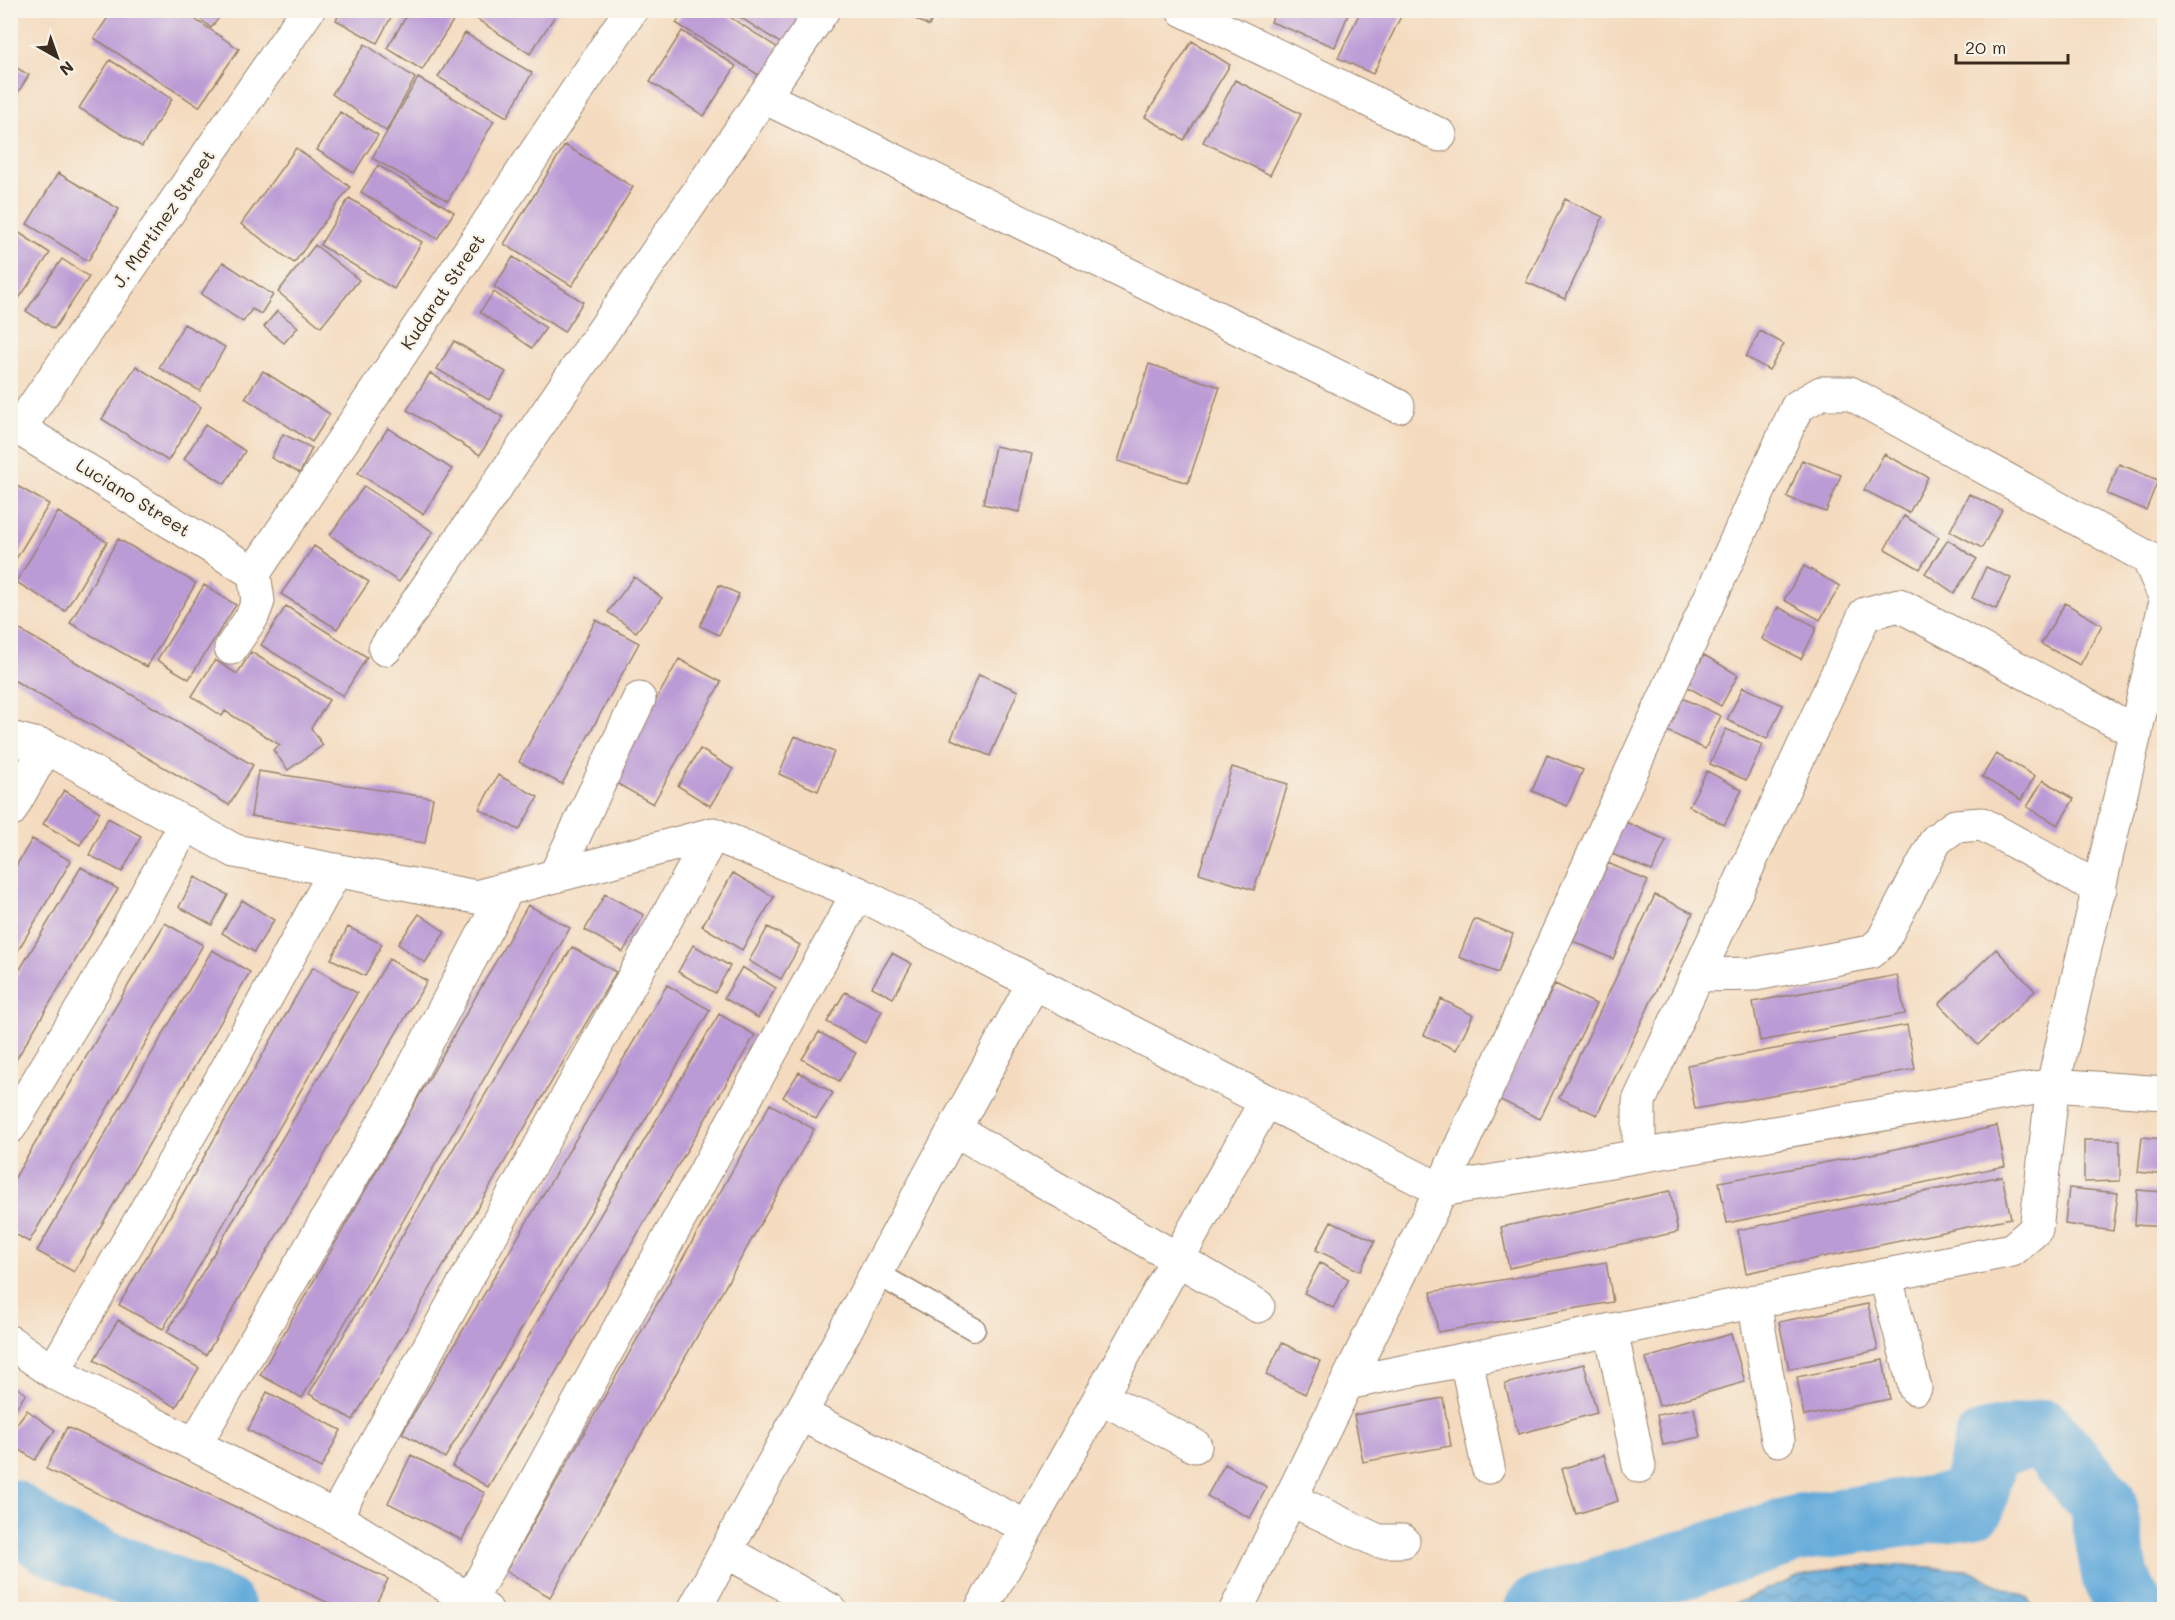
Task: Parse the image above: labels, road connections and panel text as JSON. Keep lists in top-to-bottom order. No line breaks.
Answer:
{"streets":{"street":["J. Martinez Street","Kudarat Street","Luciano Street"]},"crossings":[["J. Martinez Street","Luciano Street"],["Kudarat Street","Luciano Street"]],"scale_bar":"20 m","north":"bottom right"}
